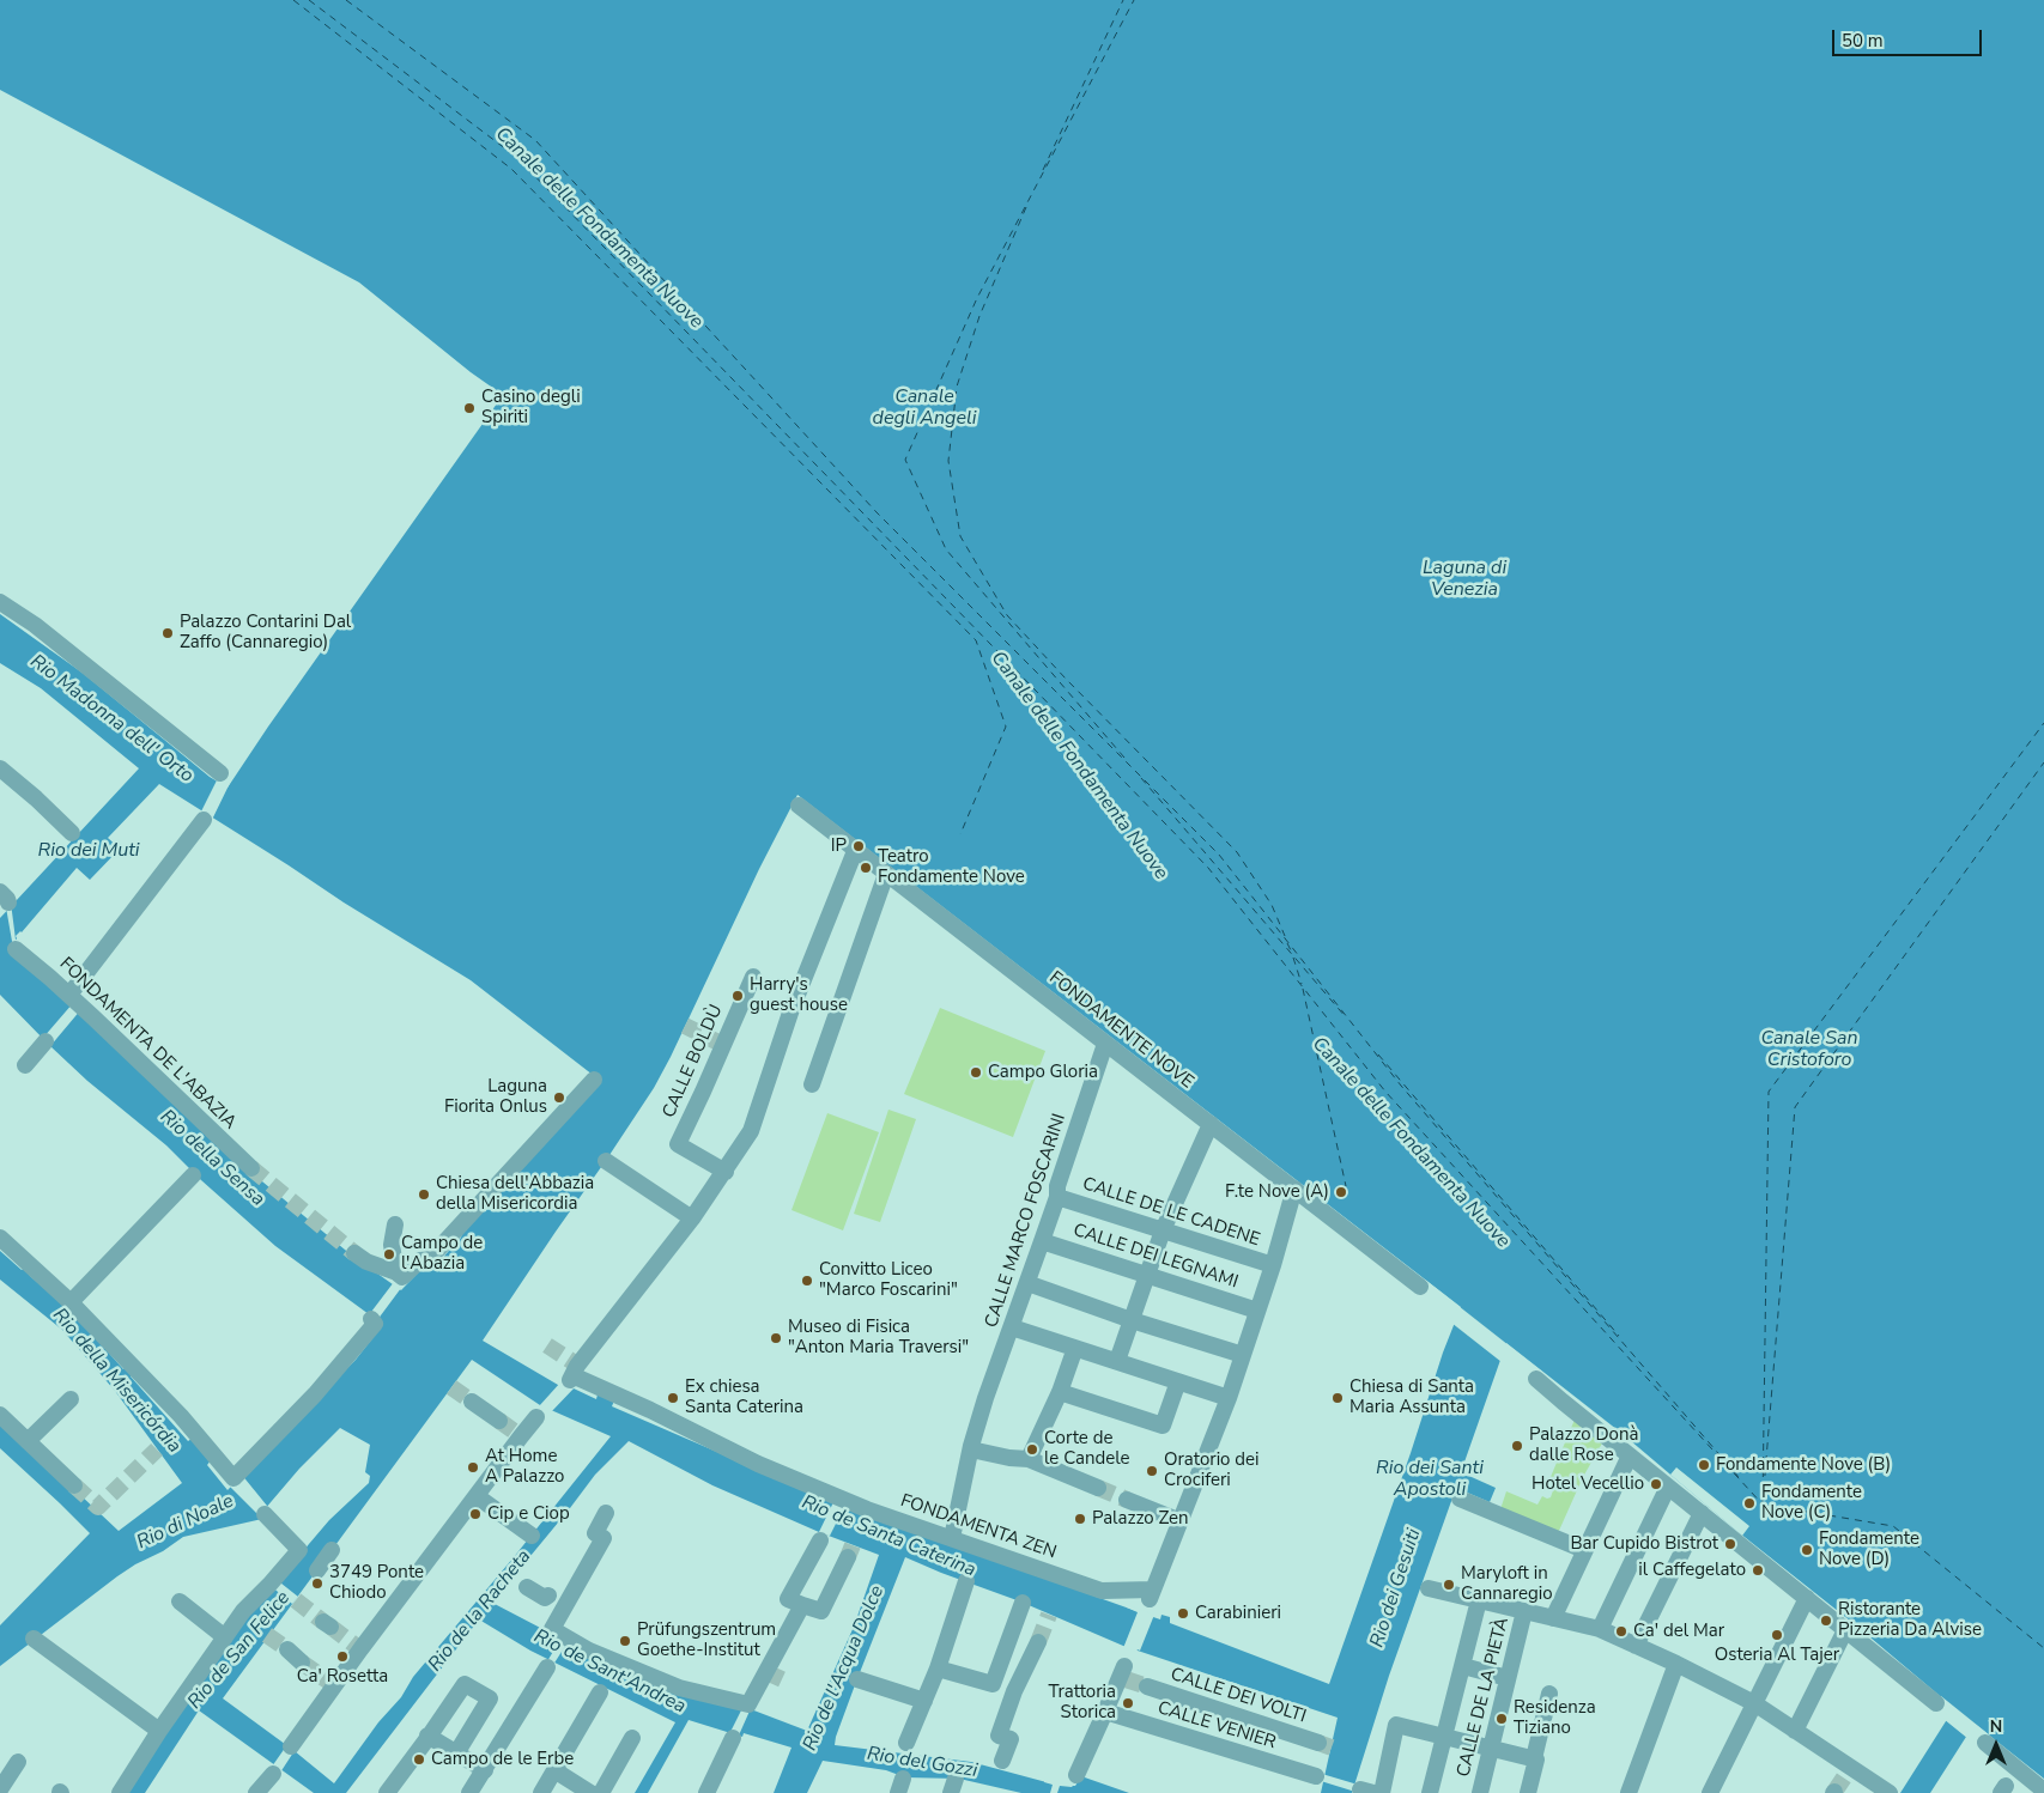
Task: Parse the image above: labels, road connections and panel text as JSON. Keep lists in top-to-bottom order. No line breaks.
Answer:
{"streets":{"street":["FONDAMENTE NOVE","FONDAMENTA DE L'ABAZIA","CALLE BOLDÙ","CALLE DE LE CADENE","CALLE MARCO FOSCARINI","CALLE DEI LEGNAMI","FONDAMENTA ZEN","CALLE DEI VOLTI","CALLE DE LA PIETÀ","CALLE VENIER"]},"crossings":[["FONDAMENTE NOVE","CALLE MARCO FOSCARINI"],["CALLE DE LE CADENE","CALLE MARCO FOSCARINI"],["CALLE MARCO FOSCARINI","CALLE DEI LEGNAMI"],["CALLE MARCO FOSCARINI","FONDAMENTA ZEN"]],"water":["Canale delle Fondamenta Nuove","Canale degli Angeli","Laguna di Venezia","Rio Madonna dell' Orto","Rio dei Muti","Canale San Cristoforo","Rio della Sensa","Rio della Misericórdia","Rio dei Santi Apostoli","Rio di Noale","Rio de Santa Caterina","Rio dei Gesuiti","Rio de la Racheta","Rio de San Felice","Rio de l'Acqua Dolce","Rio de Sant'Andrea","Rio del Gozzi"],"places":["Casino degli Spiriti","Palazzo Contarini Dal Zaffo (Cannaregio)","IP","Teatro Fondamente Nove","Harry's guest house","Campo Gloria","Laguna Fiorita Onlus","F.te Nove (A)","Chiesa dell'Abbazia della Misericordia","Campo de l'Abazia","Convitto Liceo \"Marco Foscarini\"","Museo di Fisica \"Anton Maria Traversi\"","Ex chiesa Santa Caterina","Chiesa di Santa Maria Assunta","Palazzo Donà dalle Rose","Corte de le Candele","Fondamente Nove (B)","At Home A Palazzo","Oratorio dei Crociferi","Hotel Vecellio","Fondamente Nove (C)","Cip e Ciop","Palazzo Zen","Bar Cupido Bistrot","Fondamente Nove (D)","il Caffegelato","3749 Ponte Chiodo","Maryloft in Cannaregio","Carabinieri","Ristorante Pizzeria Da Alvise","Ca' del Mar","Osteria Al Tajer","Prüfungszentrum Goethe-Institut","Ca' Rosetta","Trattoria Storica","Residenza Tiziano","Campo de le Erbe"],"scale_bar":"50 m","north":"top"}
